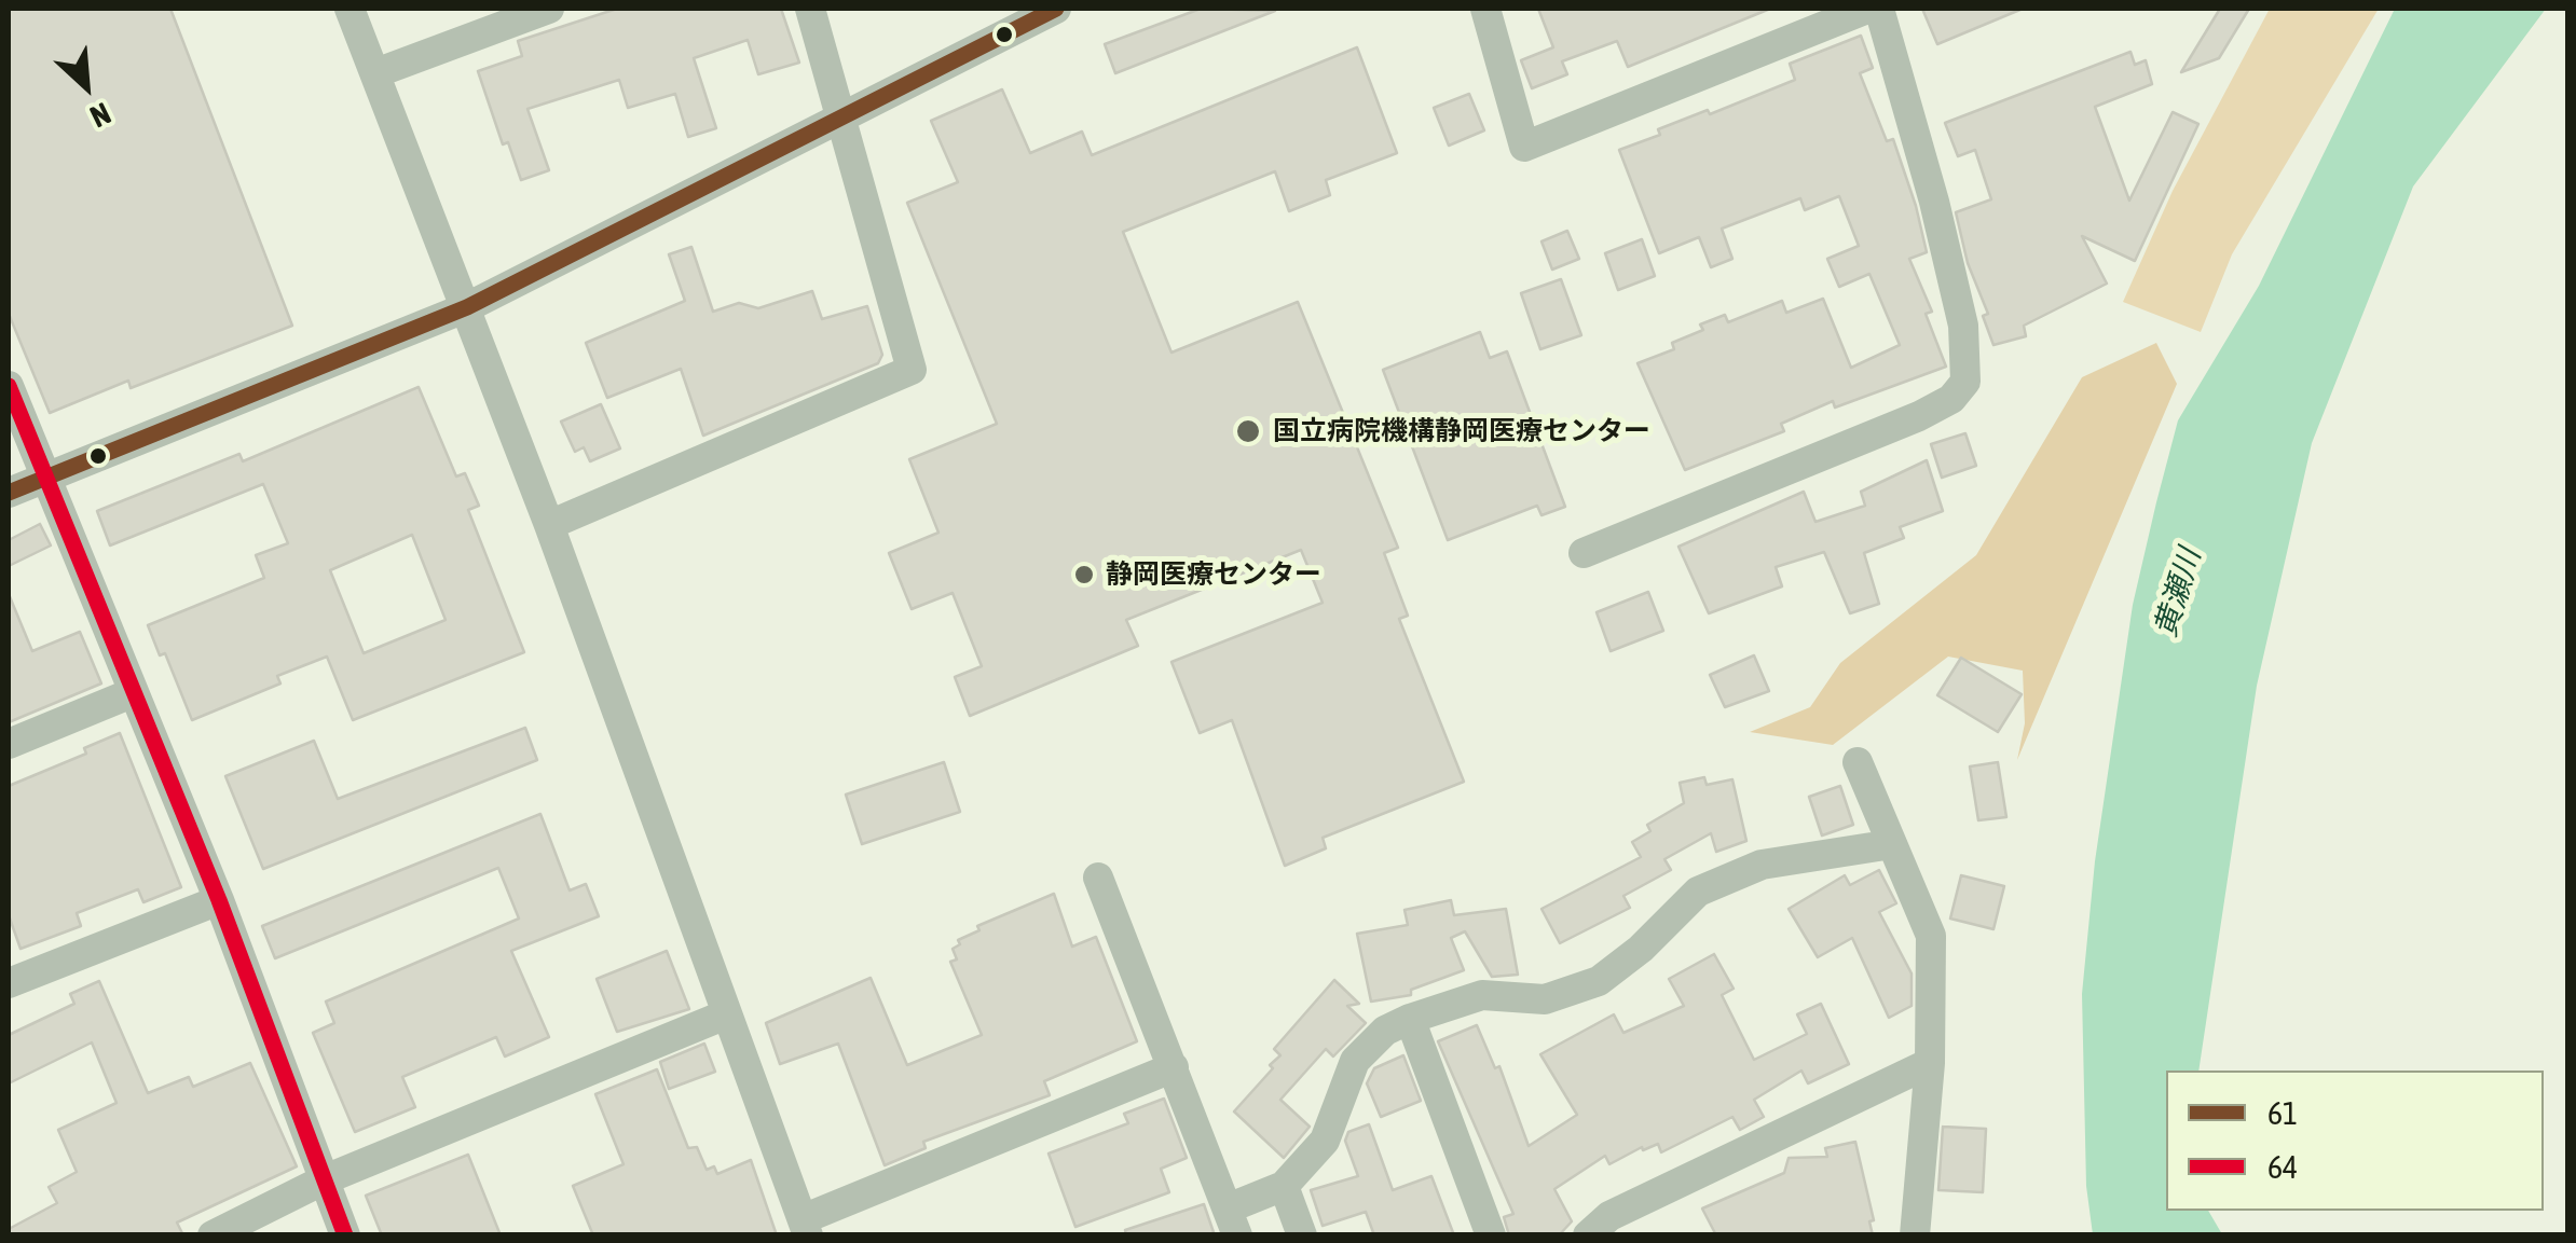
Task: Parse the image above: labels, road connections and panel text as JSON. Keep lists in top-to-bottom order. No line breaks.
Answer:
{"water":["黄瀬川"],"places":["国立病院機構静岡医療センター","静岡医療センター"],"lines":["transit line 61","transit line 64"],"legend":["61","64"],"north":"bottom right"}
